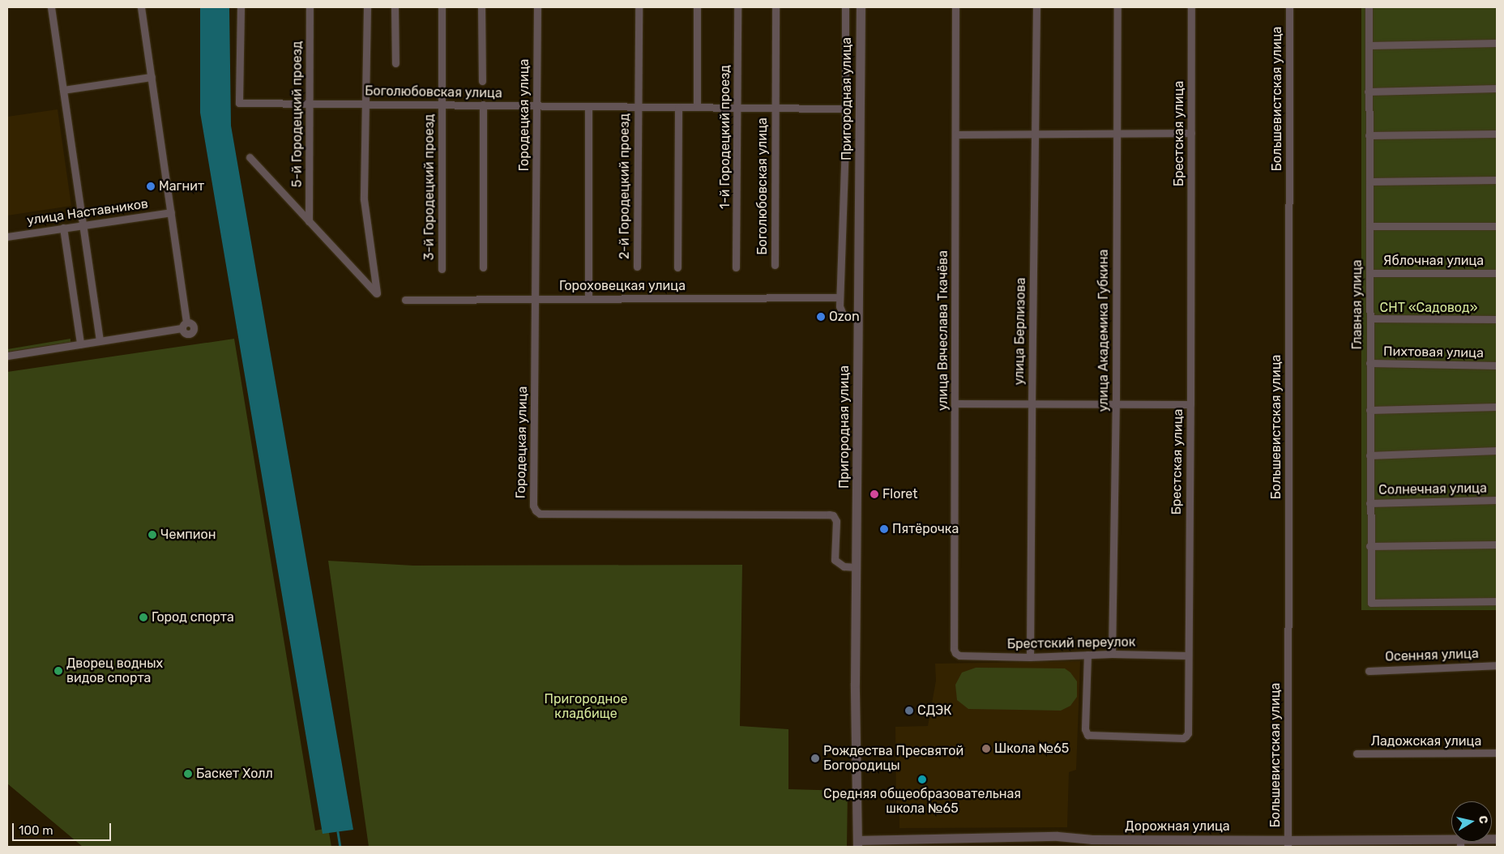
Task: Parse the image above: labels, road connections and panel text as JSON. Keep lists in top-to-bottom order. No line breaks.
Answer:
{"streets":{"street":["Боголюбовская улица","Пригородная улица","Большевистская улица","5-й Городецкий проезд","Городецкая улица","Брестская улица","1-й Городецкий проезд","2-й Городецкий проезд","3-й Городецкий проезд","улица Наставников","Яблочная улица","Гороховецкая улица","Главная улица","улица Вячеслава Ткачёва","улица Академика Губкина","улица Берлизова","Пихтовая улица","Солнечная улица","Брестский переулок","Осенняя улица","Ладожская улица","Дорожная улица"]},"crossings":[["Боголюбовская улица","5-й Городецкий проезд"],["Боголюбовская улица","Городецкая улица"],["Боголюбовская улица","1-й Городецкий проезд"],["Боголюбовская улица","2-й Городецкий проезд"],["Боголюбовская улица","3-й Городецкий проезд"],["Пригородная улица","Городецкая улица"],["Пригородная улица","Дорожная улица"],["Большевистская улица","Дорожная улица"],["Городецкая улица","Гороховецкая улица"],["Брестская улица","Брестский переулок"],["Яблочная улица","Главная улица"],["Главная улица","Пихтовая улица"],["Главная улица","Солнечная улица"],["улица Вячеслава Ткачёва","Брестский переулок"],["улица Академика Губкина","Брестский переулок"],["улица Берлизова","Брестский переулок"]],"parks":["СНТ «Садовод»","Пригородное кладбище"],"places":["Магнит","Ozon","Floret","Пятёрочка","Чемпион","Город спорта","Дворец водных видов спорта","СДЭК","Школа №65","Рождества Пресвятой Богородицы","Баскет Холл","Средняя общеобразовательная школа №65"],"scale_bar":"100 m","north":"right"}
